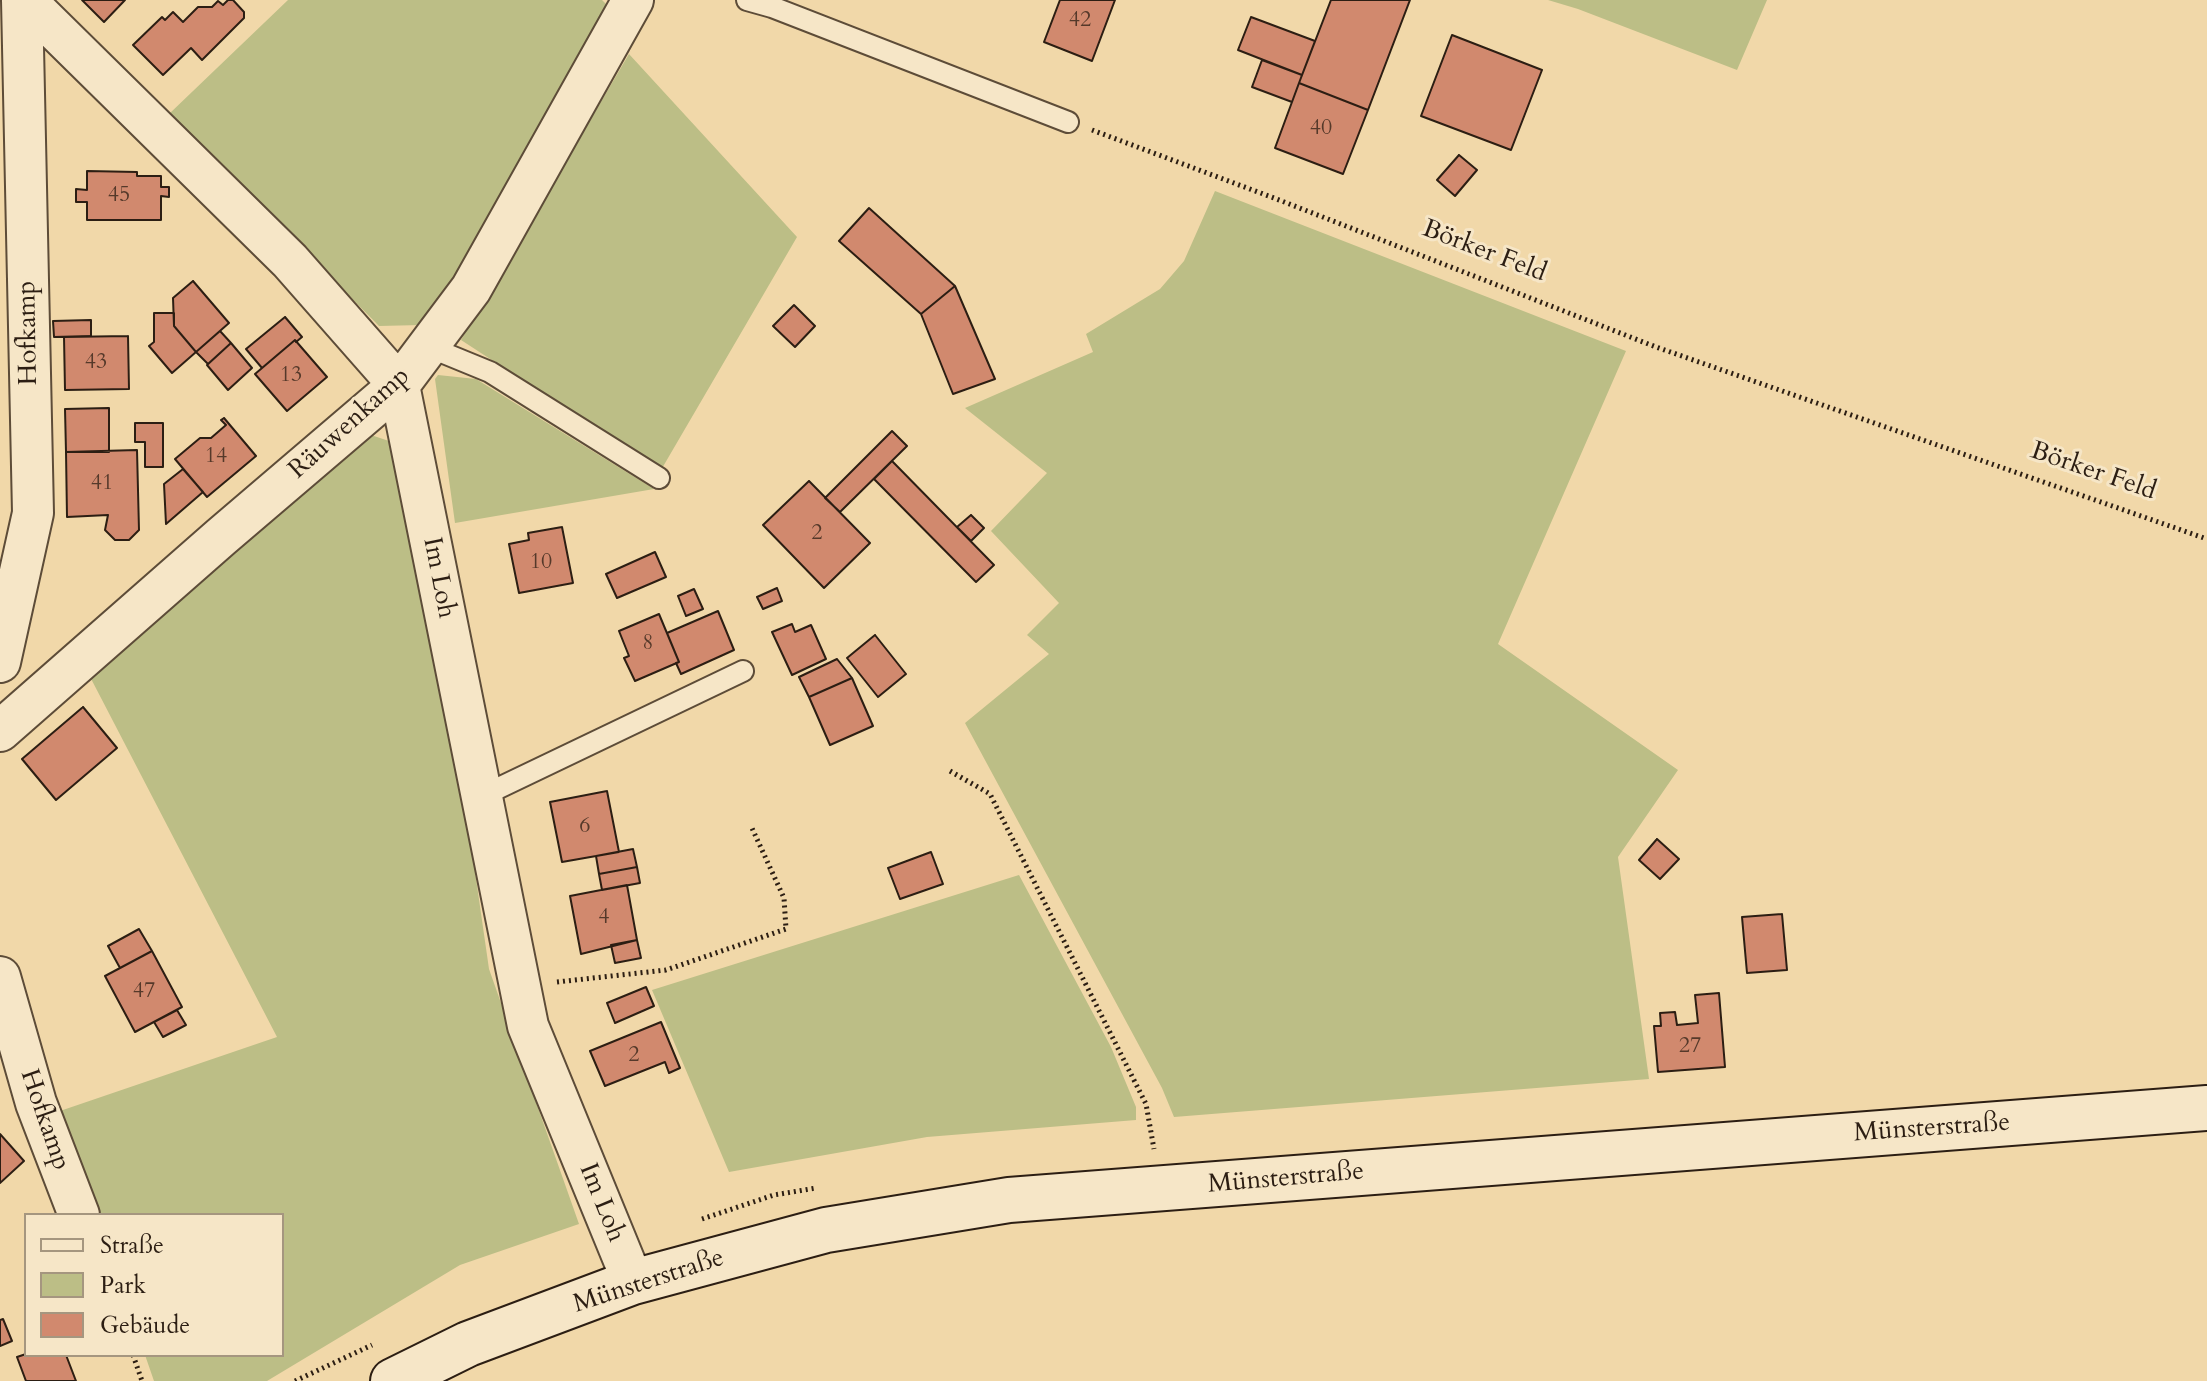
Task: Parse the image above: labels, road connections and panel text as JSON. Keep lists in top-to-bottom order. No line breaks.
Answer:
{"streets":{"main road":["Münsterstraße"],"street":["Hofkamp","Räuwenkamp","Im Loh"],"path":["Börker Feld"]},"crossings":[["Hofkamp","Im Loh"],["Räuwenkamp","Im Loh"],["Im Loh","Münsterstraße"]],"house_numbers":["42","40","45","43","13","14","41","2","10","8","6","4","47","27","2"],"legend":["Straße","Park","Gebäude"]}
